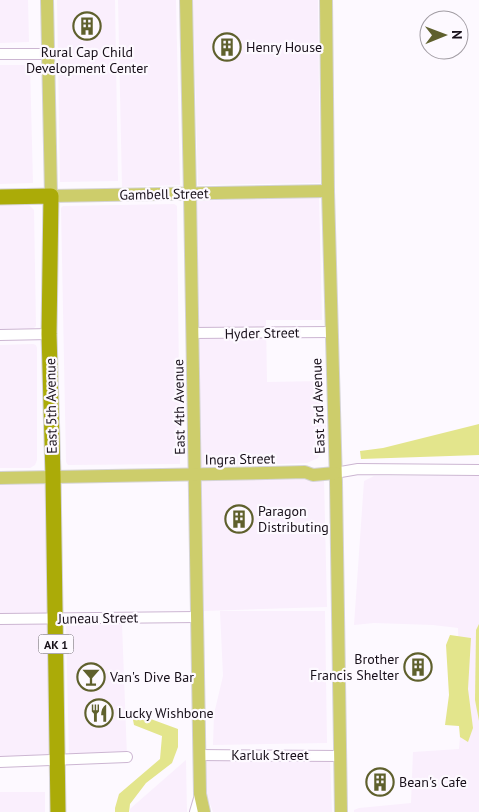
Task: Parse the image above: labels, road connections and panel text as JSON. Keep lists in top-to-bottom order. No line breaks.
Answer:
{"streets":{"highway":["Gambell Street","East 5th Avenue","AK 1"],"main road":["East 3rd Avenue","East 4th Avenue","Ingra Street"],"street":["Hyder Street","Juneau Street","Karluk Street"]},"crossings":[["Gambell Street","East 5th Avenue"],["Gambell Street","East 3rd Avenue"],["Gambell Street","East 4th Avenue"],["Hyder Street","East 3rd Avenue"],["Hyder Street","East 4th Avenue"],["East 5th Avenue","Ingra Street"],["East 5th Avenue","Juneau Street"],["East 3rd Avenue","Ingra Street"],["East 3rd Avenue","Karluk Street"],["East 4th Avenue","Ingra Street"],["East 4th Avenue","Juneau Street"],["East 4th Avenue","Karluk Street"]],"places":{"building":["Rural Cap Child Development Center","Henry House","Paragon Distributing","Brother Francis Shelter","Bean's Cafe"],"bar":["Van's Dive Bar"],"restaurant":["Lucky Wishbone"]},"north":"right"}
